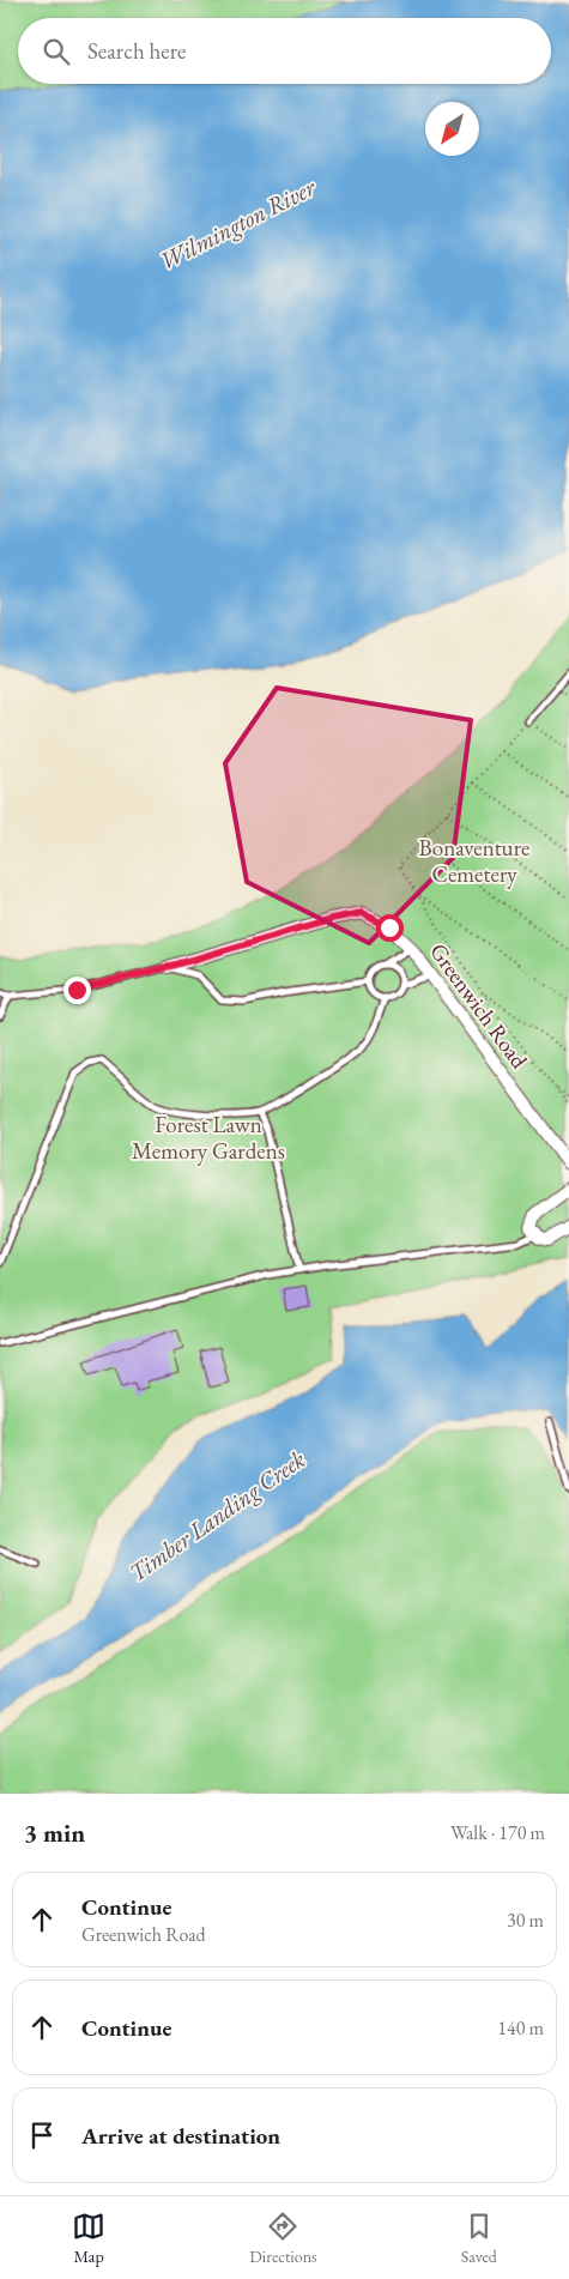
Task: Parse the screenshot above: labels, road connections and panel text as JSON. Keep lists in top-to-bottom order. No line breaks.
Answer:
{"streets":{"street":["Greenwich Road"]},"water":["Wilmington River","Timber Landing Creek"],"parks":["Bonaventure Cemetery","Forest Lawn Memory Gardens"],"north":"bottom left","page":{"search":"Search here","heading":["3 min","Walk · 170 m"],"list":[["Continue","Greenwich Road","30 m"],["Continue","140 m"],"Arrive at destination"],"nav":["Map","Directions","Saved"]}}
